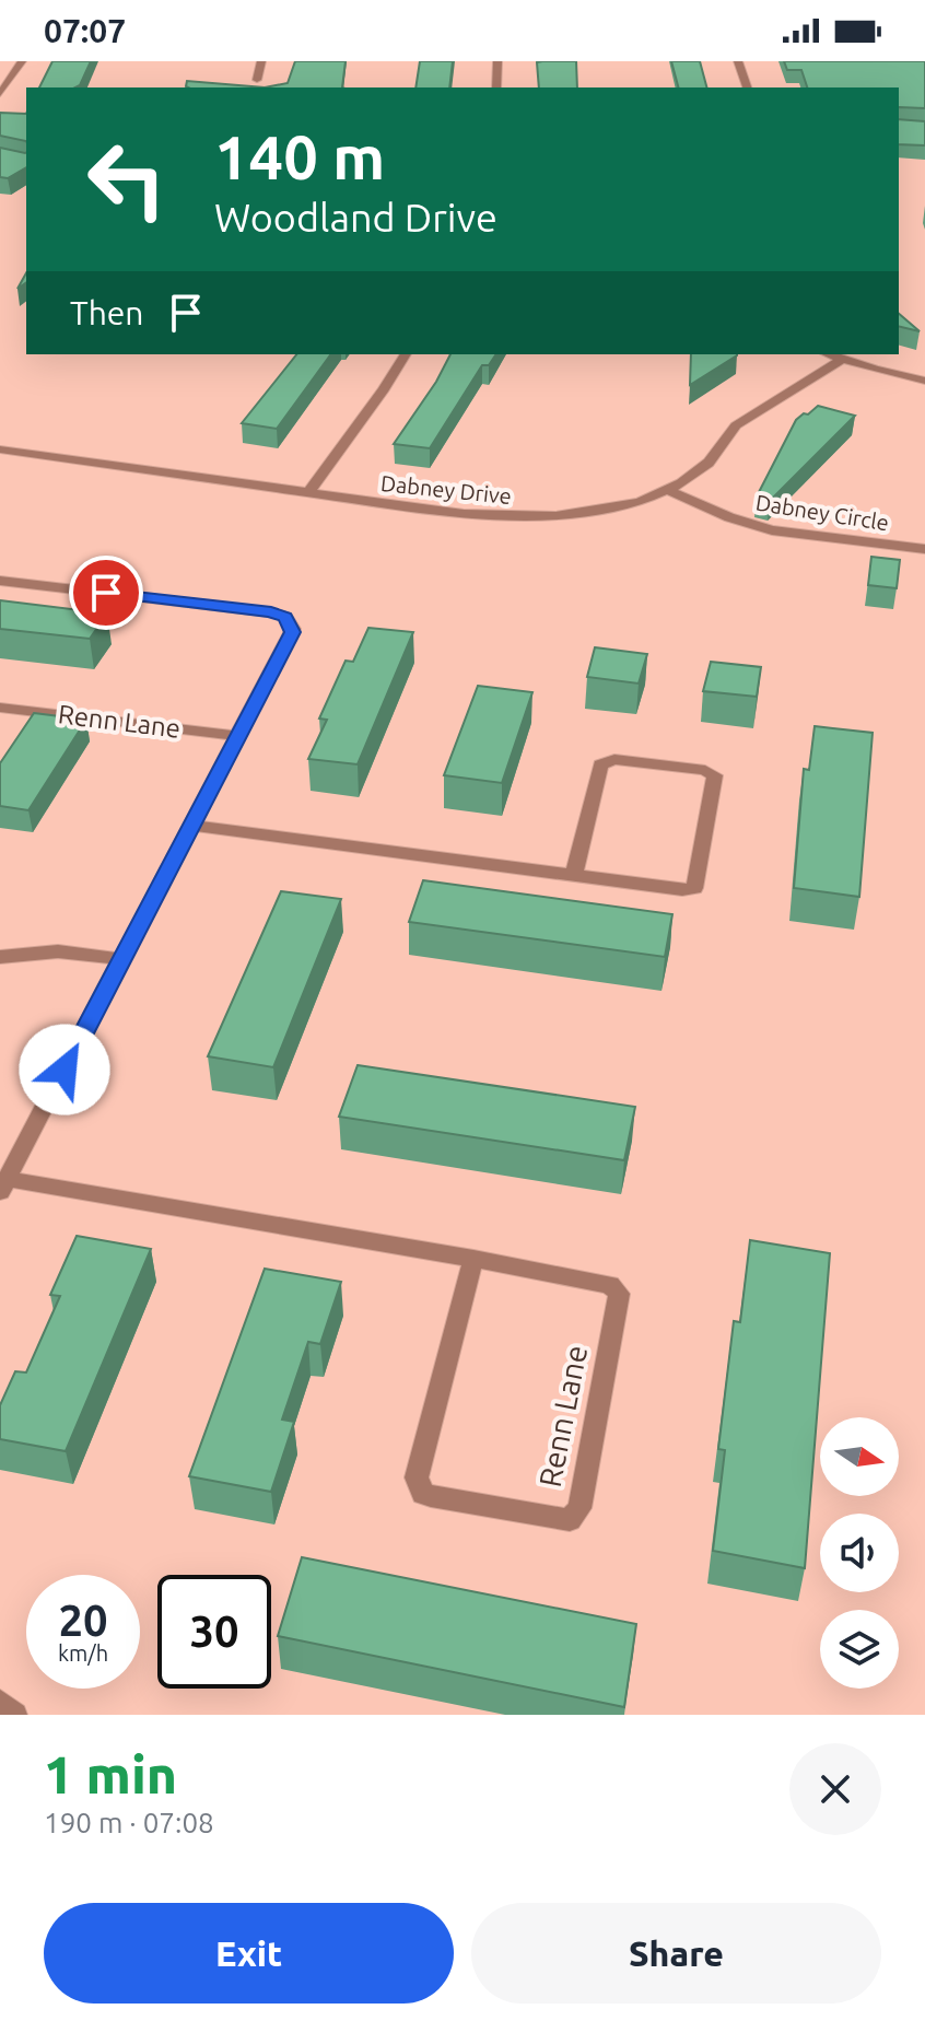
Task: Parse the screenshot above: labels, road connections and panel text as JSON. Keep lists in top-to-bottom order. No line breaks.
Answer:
{"streets":{"street":["Dabney Drive","Dabney Circle","Renn Lane"]},"crossings":[["Dabney Drive","Dabney Circle"]],"north":"right","page":{"status":"07:07","turn":["140 m","Woodland Drive"],"then":"Then","speed":"20 km/h","limit":"30","heading":["1 min","190 m · 07:08"],"buttons":["Exit","Share"]}}
